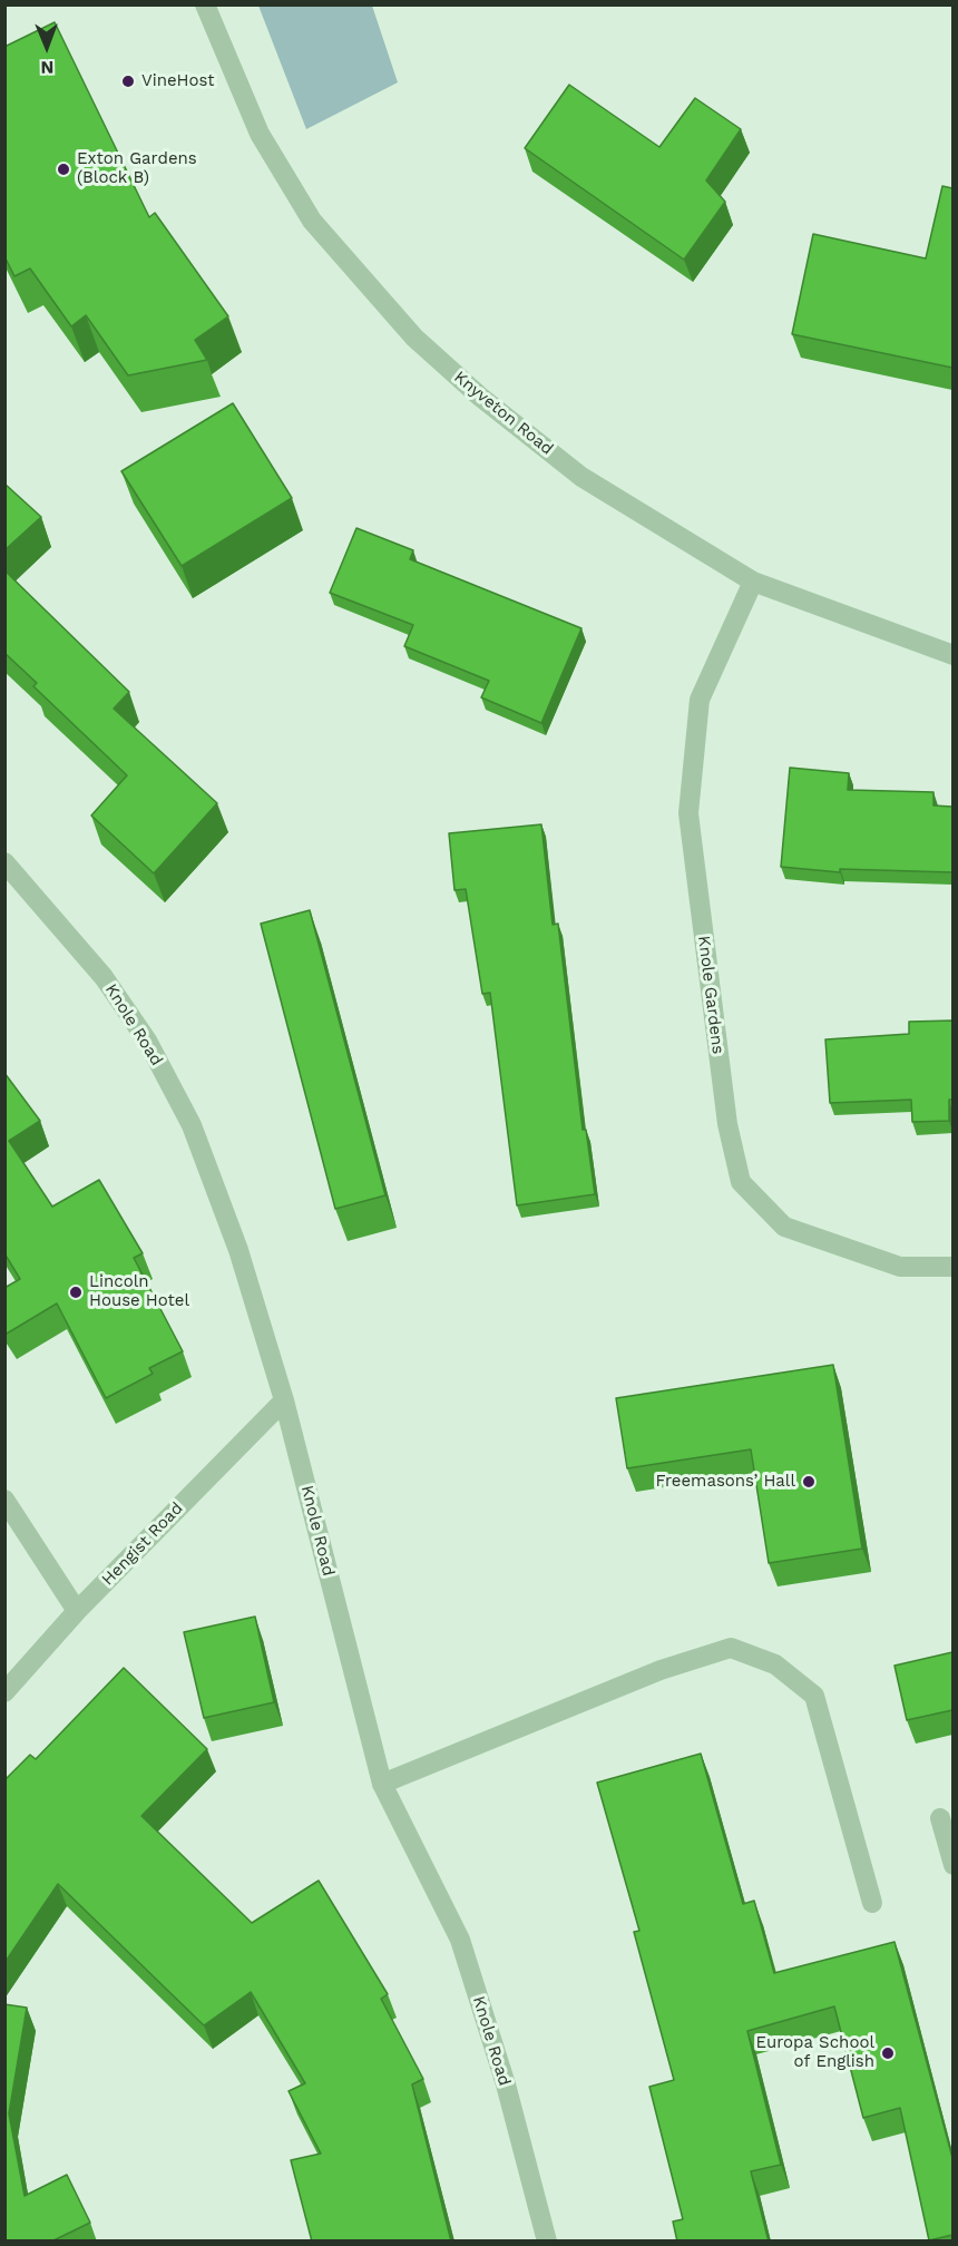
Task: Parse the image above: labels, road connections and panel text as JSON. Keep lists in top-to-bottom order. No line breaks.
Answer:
{"streets":{"street":["Knyveton Road","Knole Gardens","Knole Road","Hengist Road"]},"crossings":[["Knyveton Road","Knole Gardens"],["Knole Road","Hengist Road"]],"places":["VineHost","Exton Gardens (Block B)","Lincoln House Hotel","Freemasons’ Hall","Europa School of English"],"north":"bottom"}
